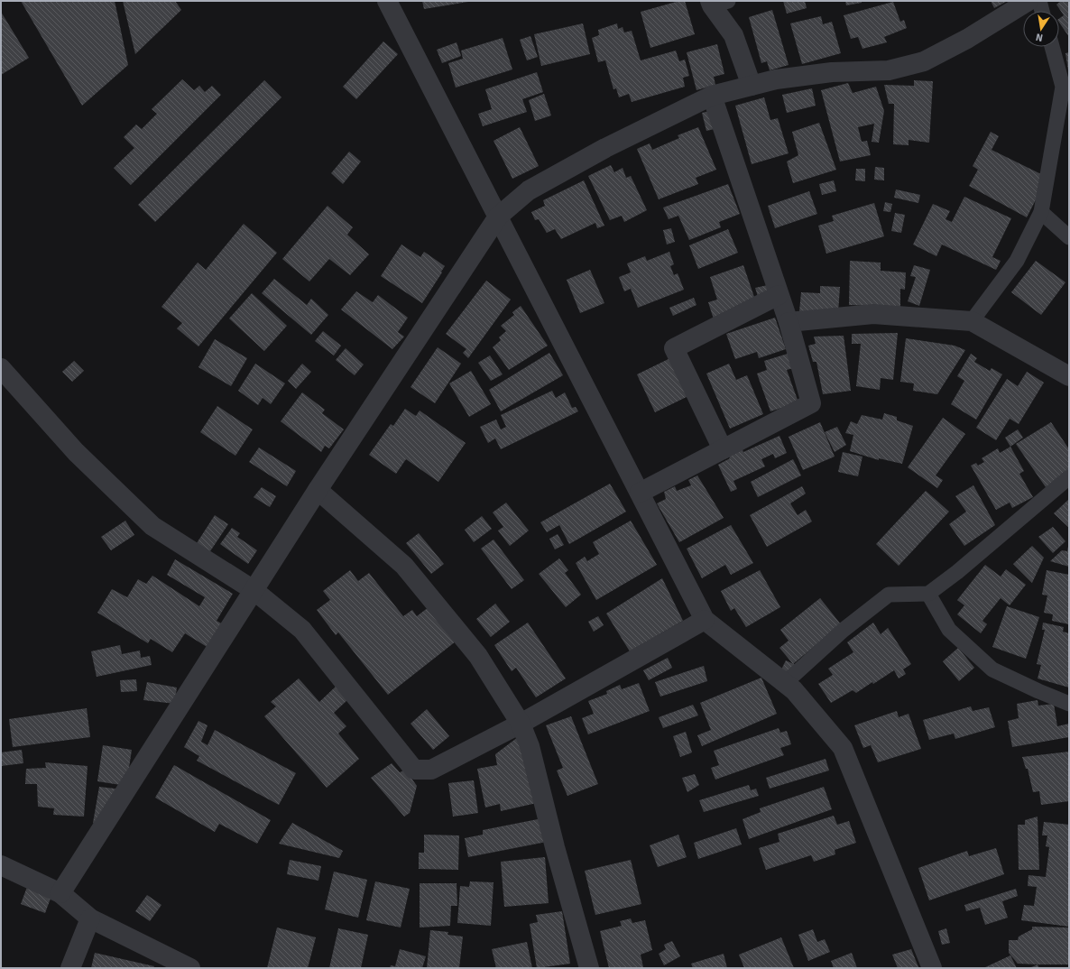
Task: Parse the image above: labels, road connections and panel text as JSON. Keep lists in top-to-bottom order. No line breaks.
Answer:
{"north":"bottom"}
